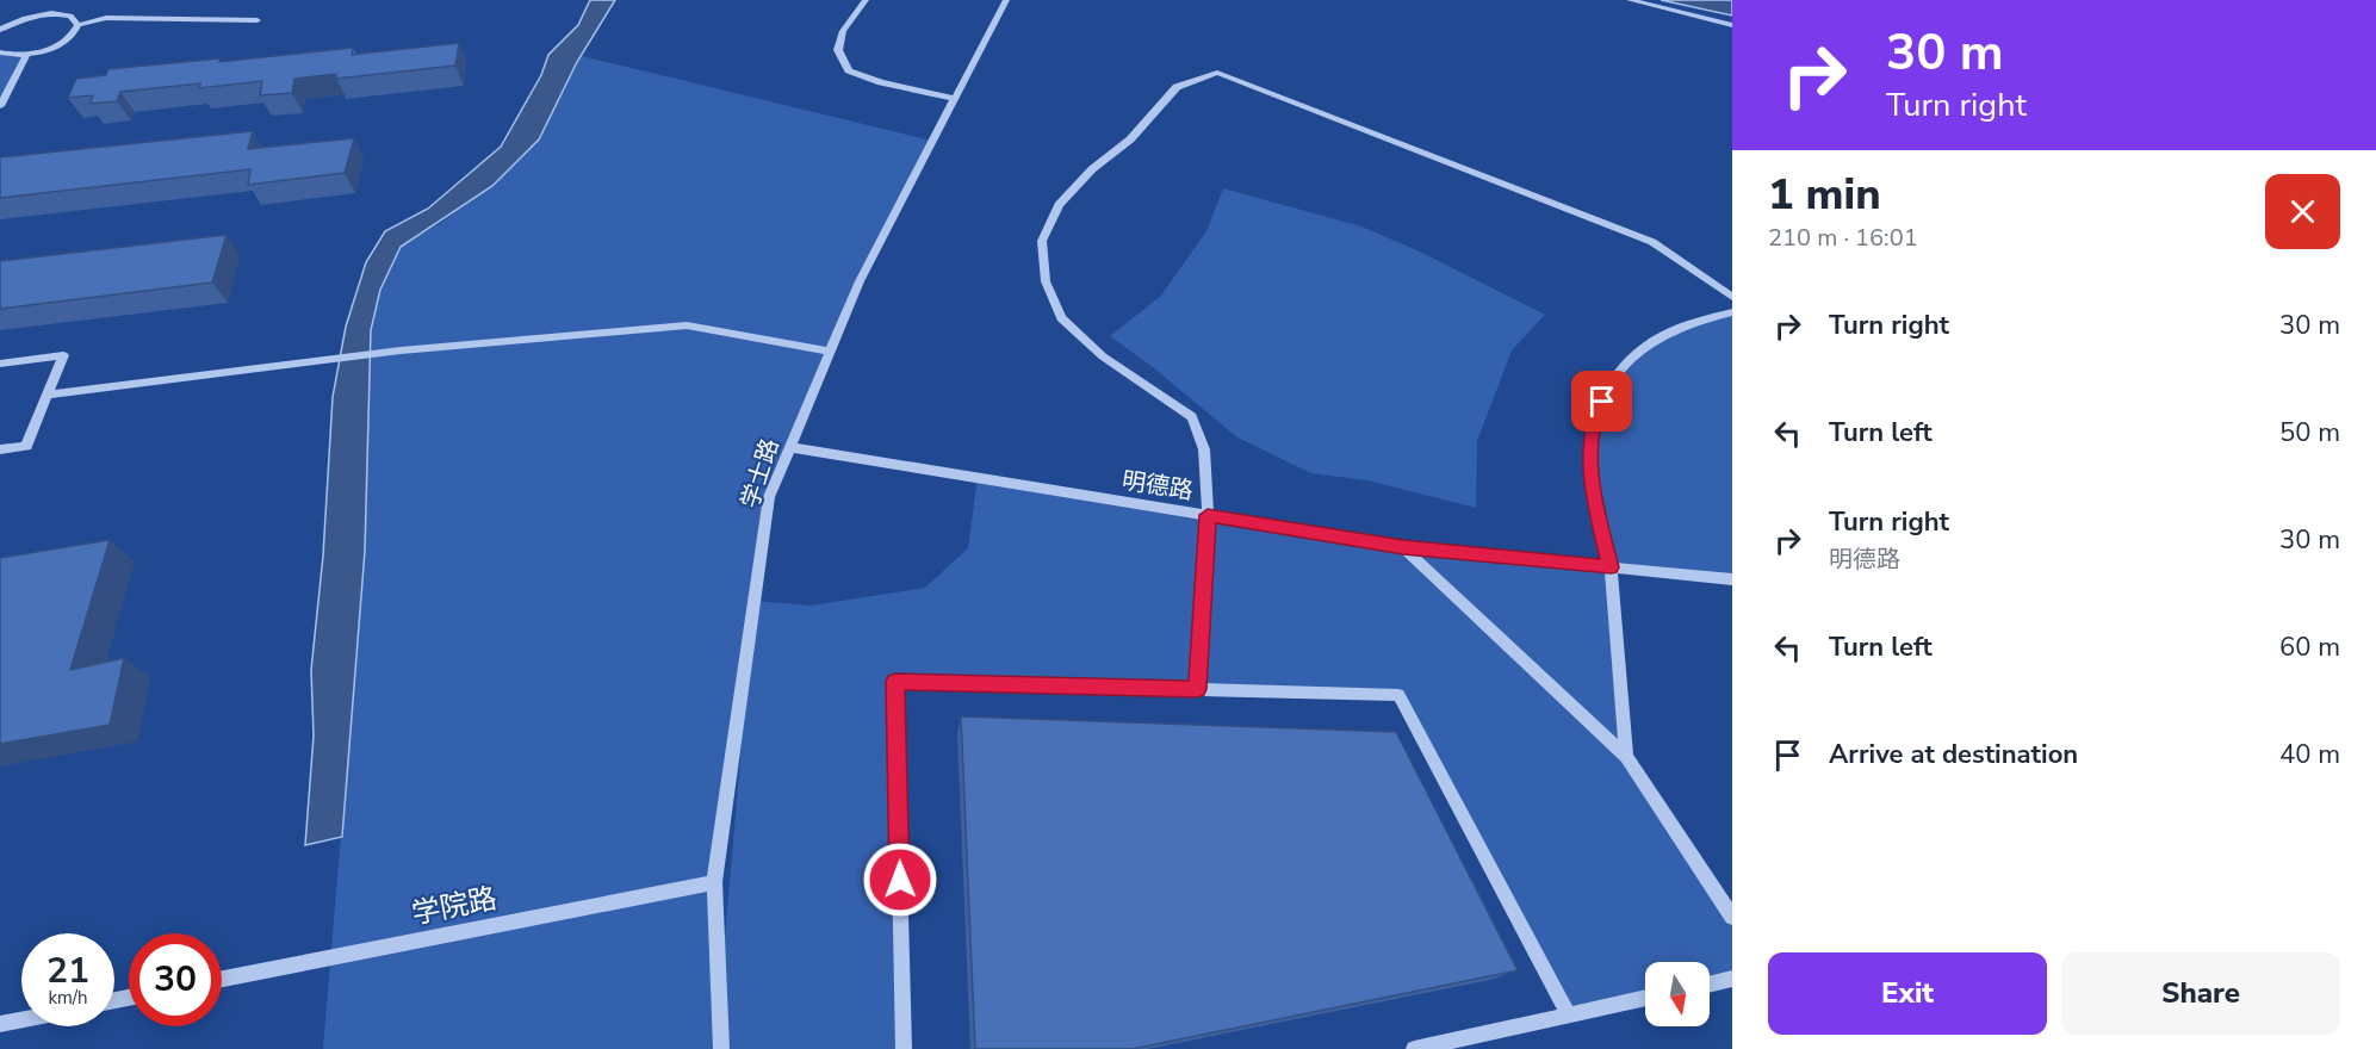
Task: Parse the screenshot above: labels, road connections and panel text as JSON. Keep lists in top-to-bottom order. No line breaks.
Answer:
{"streets":{"street":["学士路","明德路","学院路"]},"crossings":[["学士路","明德路"],["学士路","学院路"]],"north":"bottom","page":{"turn":["30 m","Turn right"],"heading":["1 min","210 m · 16:01"],"list":[{"name":"Turn right","value":"30 m"},{"name":"Turn left","value":"50 m"},{"name":"Turn right","note":"明德路","value":"30 m"},{"name":"Turn left","value":"60 m"},{"name":"Arrive at destination","value":"40 m"}],"speed":"21 km/h","limit":"30","buttons":["Exit","Share"]}}
